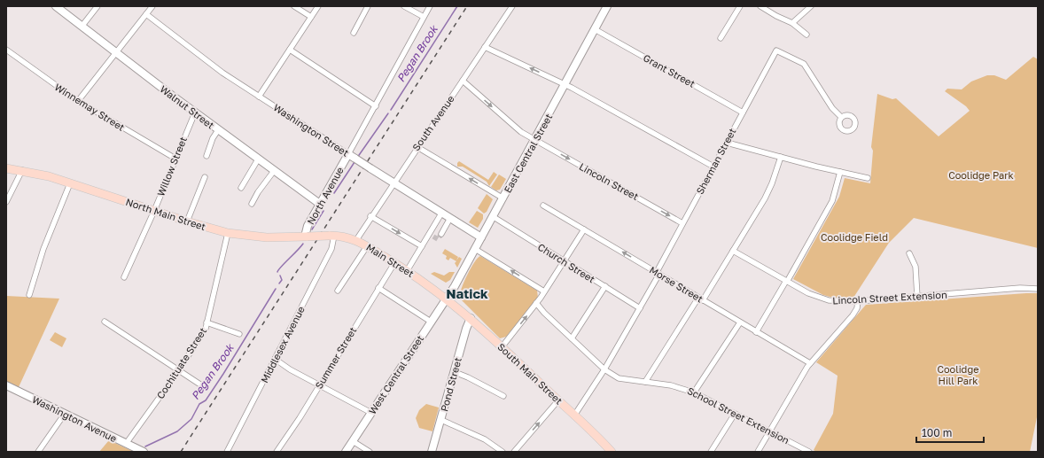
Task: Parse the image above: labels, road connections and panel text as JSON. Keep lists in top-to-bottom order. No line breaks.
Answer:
{"streets":{"main road":["North Main Street","Main Street","South Main Street"],"street":["Grant Street","Winnemay Street","Walnut Street","South Avenue","Washington Street","East Central Street","Sherman Street","Willow Street","Lincoln Street","North Avenue","Church Street","Morse Street","Lincoln Street Extension","Middlesex Avenue","Summer Street","Cochituate Street","West Central Street","Pond Street","School Street Extension","Washington Avenue"]},"crossings":[["Grant Street","East Central Street"],["Grant Street","Sherman Street"],["Winnemay Street","Willow Street"],["Walnut Street","Willow Street"],["Walnut Street","North Avenue"],["South Avenue","Washington Street"],["South Avenue","Lincoln Street"],["South Avenue","Main Street"],["Washington Street","East Central Street"],["Washington Street","North Avenue"],["East Central Street","Lincoln Street"],["East Central Street","Main Street"],["East Central Street","Church Street"],["East Central Street","South Main Street"],["East Central Street","West Central Street"],["Sherman Street","Lincoln Street"],["Sherman Street","Church Street"],["Sherman Street","Morse Street"],["Sherman Street","South Main Street"],["Sherman Street","School Street Extension"],["Willow Street","North Main Street"],["North Avenue","North Main Street"],["North Main Street","Main Street"],["North Main Street","Middlesex Avenue"],["North Main Street","Cochituate Street"],["Main Street","Middlesex Avenue"],["Main Street","Summer Street"],["Main Street","South Main Street"],["Main Street","West Central Street"],["Cochituate Street","Washington Avenue"],["South Main Street","West Central Street"],["South Main Street","Pond Street"]],"one_way":["Lincoln Street"],"districts":["Natick"],"water":["Pegan Brook"],"parks":["Coolidge Park","Coolidge Field","Coolidge Hill Park"],"scale_bar":"100 m"}
